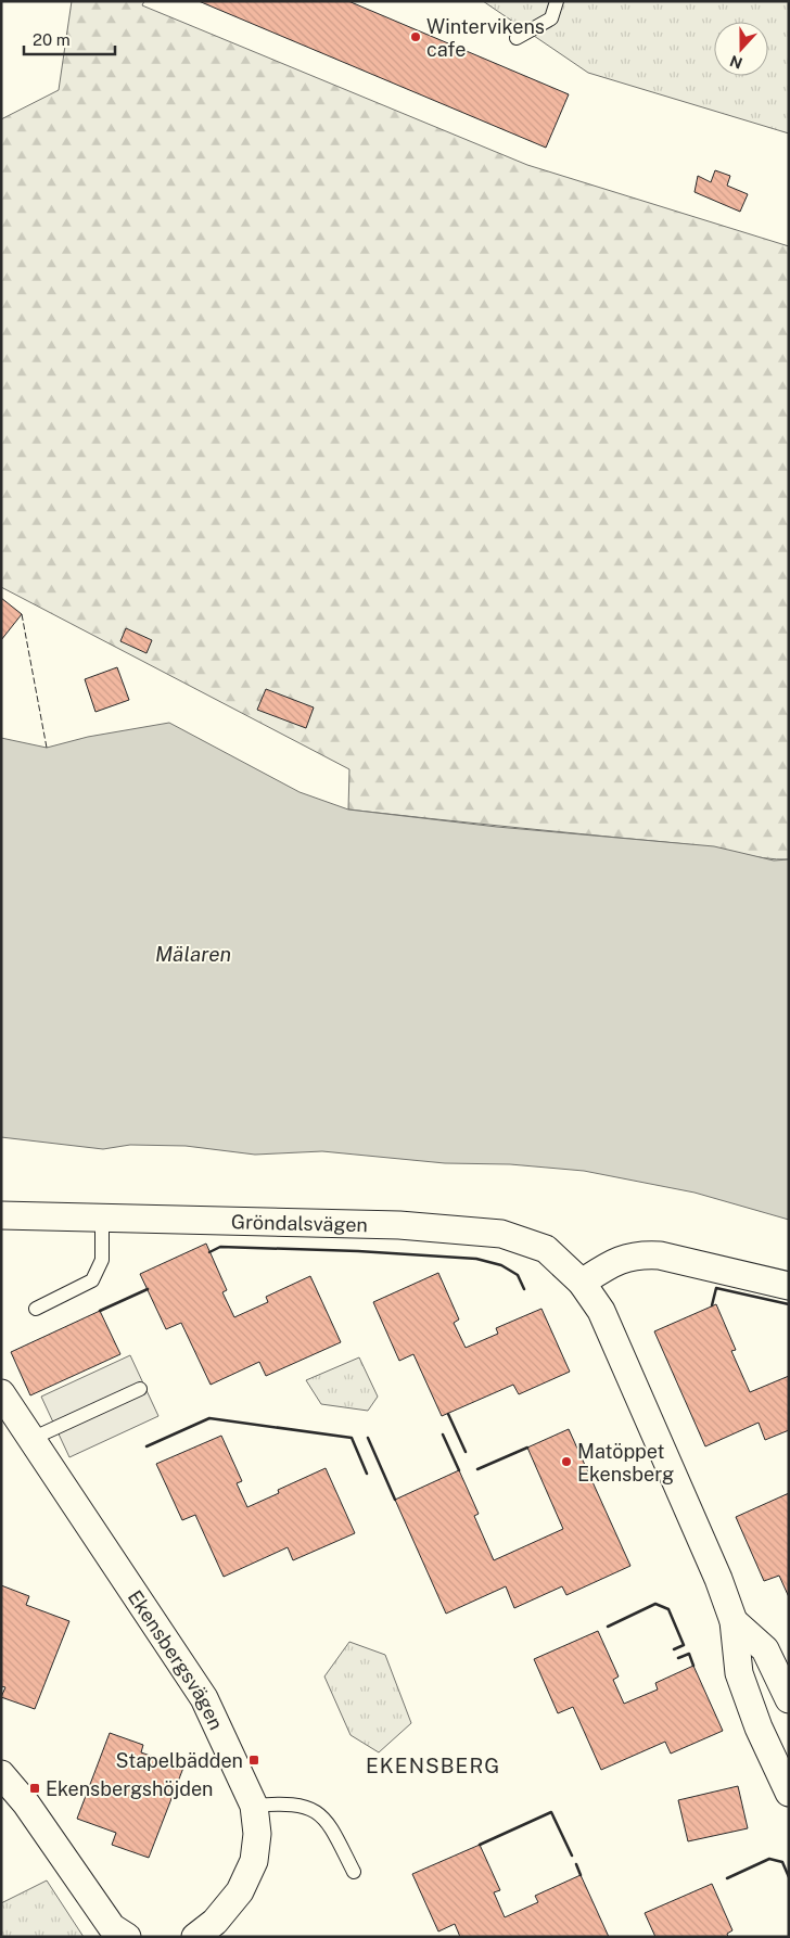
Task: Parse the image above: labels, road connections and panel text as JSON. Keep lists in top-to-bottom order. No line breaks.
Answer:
{"streets":{"street":["Gröndalsvägen","Ekensbergsvägen"]},"districts":["EKENSBERG"],"water":["Mälaren"],"places":{"other":["Wintervikens cafe","Matöppet Ekensberg"],"transit":["Stapelbädden","Ekensbergshöjden"]},"scale_bar":"20 m","north":"bottom"}
